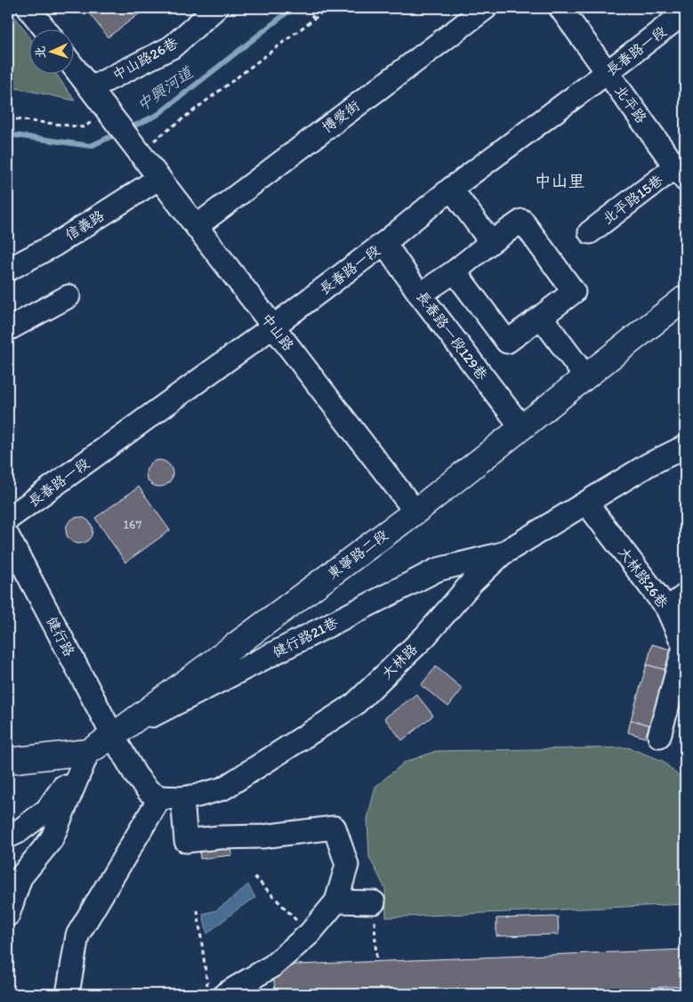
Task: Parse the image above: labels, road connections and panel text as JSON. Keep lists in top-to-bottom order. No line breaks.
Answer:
{"streets":{"main road":["東寧路二段"],"street":["長春路一段","中山路26巷","北平路","博愛街","北平路15巷","信義路","中山路","長春路一段129巷","大林路26巷","健行路","健行路21巷","大林路"]},"crossings":[["長春路一段","北平路"],["長春路一段","中山路"],["長春路一段","長春路一段129巷"],["北平路","北平路15巷"],["博愛街","中山路"],["信義路","中山路"],["中山路","東寧路二段"],["長春路一段129巷","東寧路二段"],["東寧路二段","健行路"],["東寧路二段","健行路21巷"],["大林路26巷","大林路"],["健行路","健行路21巷"],["健行路21巷","大林路"]],"districts":["中山里"],"water":["中興河道"],"house_numbers":["167"],"north":"left"}
